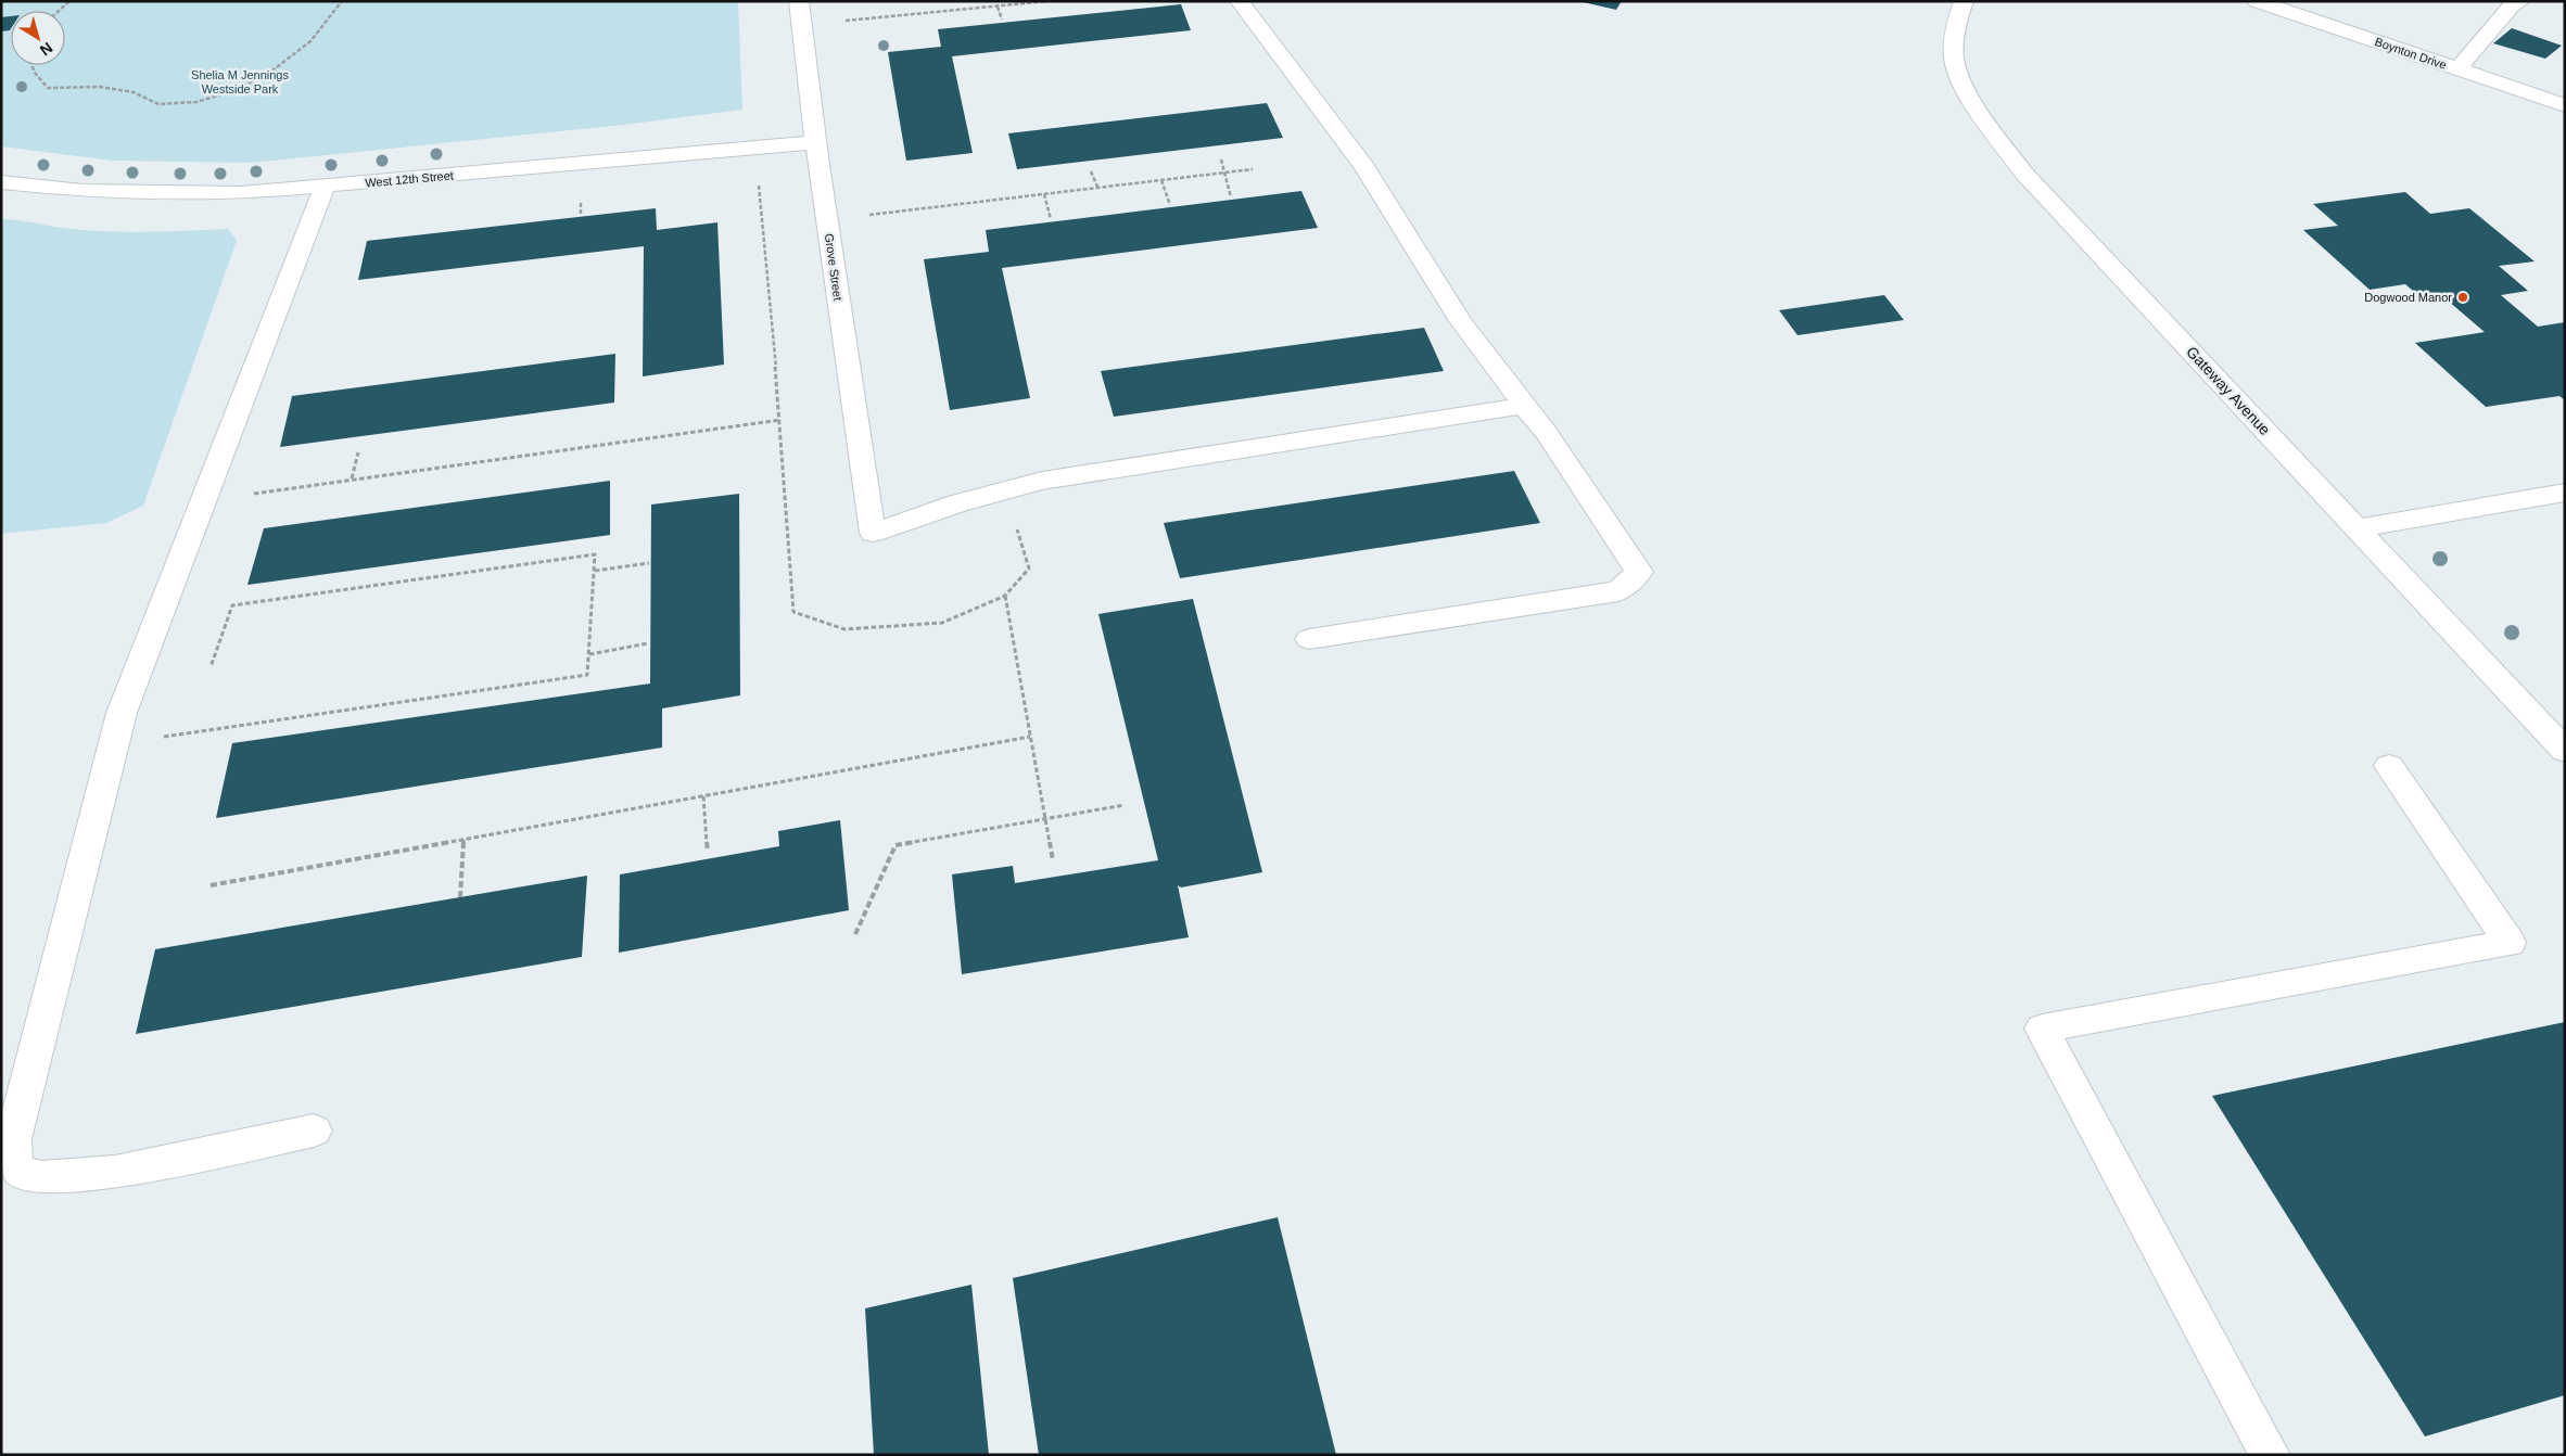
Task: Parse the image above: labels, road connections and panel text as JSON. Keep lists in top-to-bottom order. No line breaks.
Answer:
{"streets":{"street":["Boynton Drive","West 12th Street","Grove Street","Gateway Avenue"]},"crossings":[["West 12th Street","Grove Street"]],"parks":["Shelia M Jennings Westside Park"],"places":["Dogwood Manor"],"north":"bottom right"}
